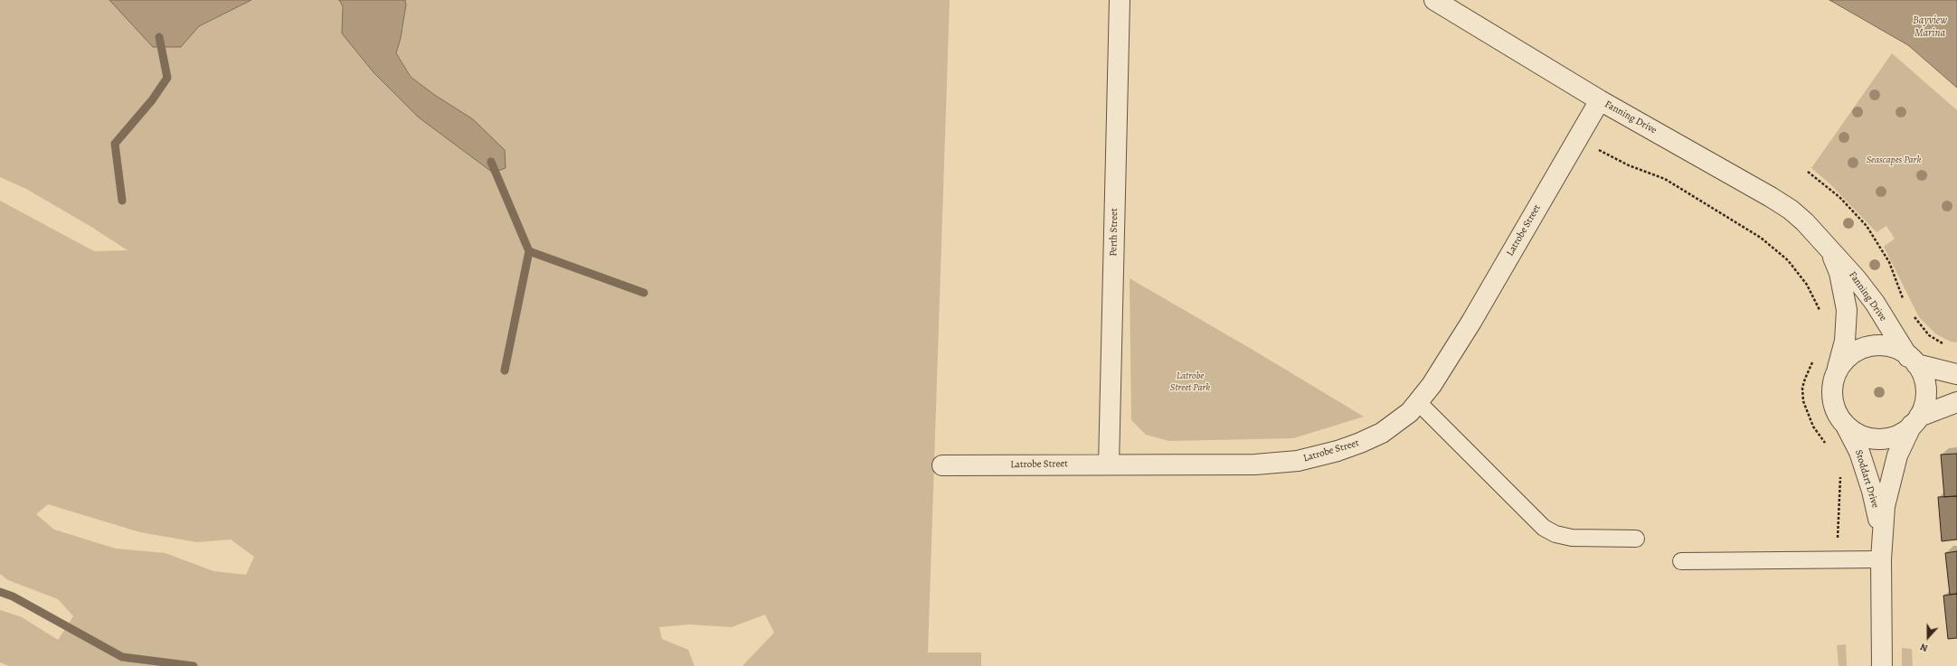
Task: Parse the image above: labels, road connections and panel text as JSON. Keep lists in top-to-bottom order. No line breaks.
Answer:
{"streets":{"street":["Fanning Drive","Latrobe Street","Perth Street","Stoddart Drive"]},"crossings":[["Fanning Drive","Latrobe Street"],["Fanning Drive","Stoddart Drive"],["Latrobe Street","Perth Street"]],"water":["Bayview Marina"],"parks":["Seascapes Park","Latrobe Street Park"],"north":"bottom"}
